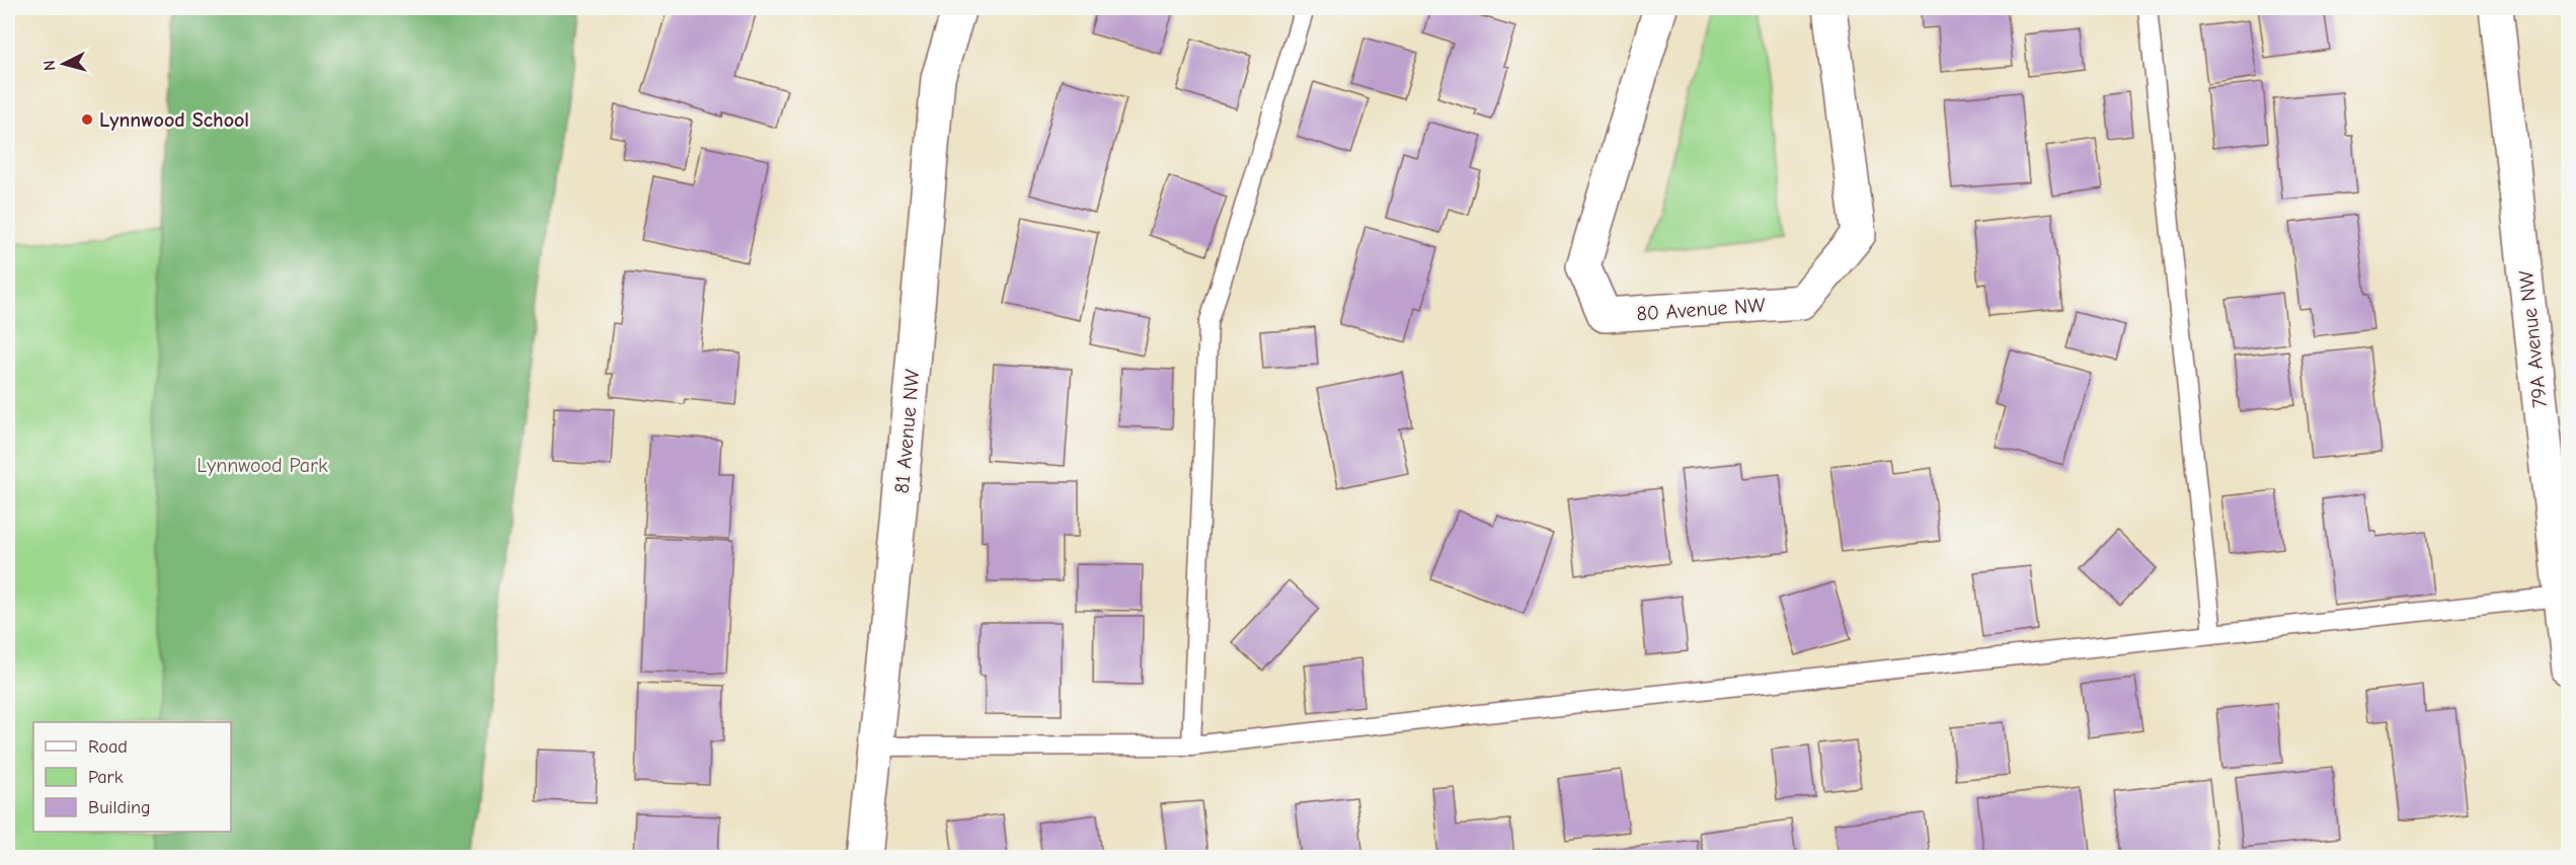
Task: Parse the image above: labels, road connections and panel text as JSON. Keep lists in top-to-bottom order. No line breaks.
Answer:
{"streets":{"street":["80 Avenue NW","79A Avenue NW","81 Avenue NW"]},"parks":["Lynnwood Park"],"places":["Lynnwood School"],"legend":["Road","Park","Building"],"north":"left"}
